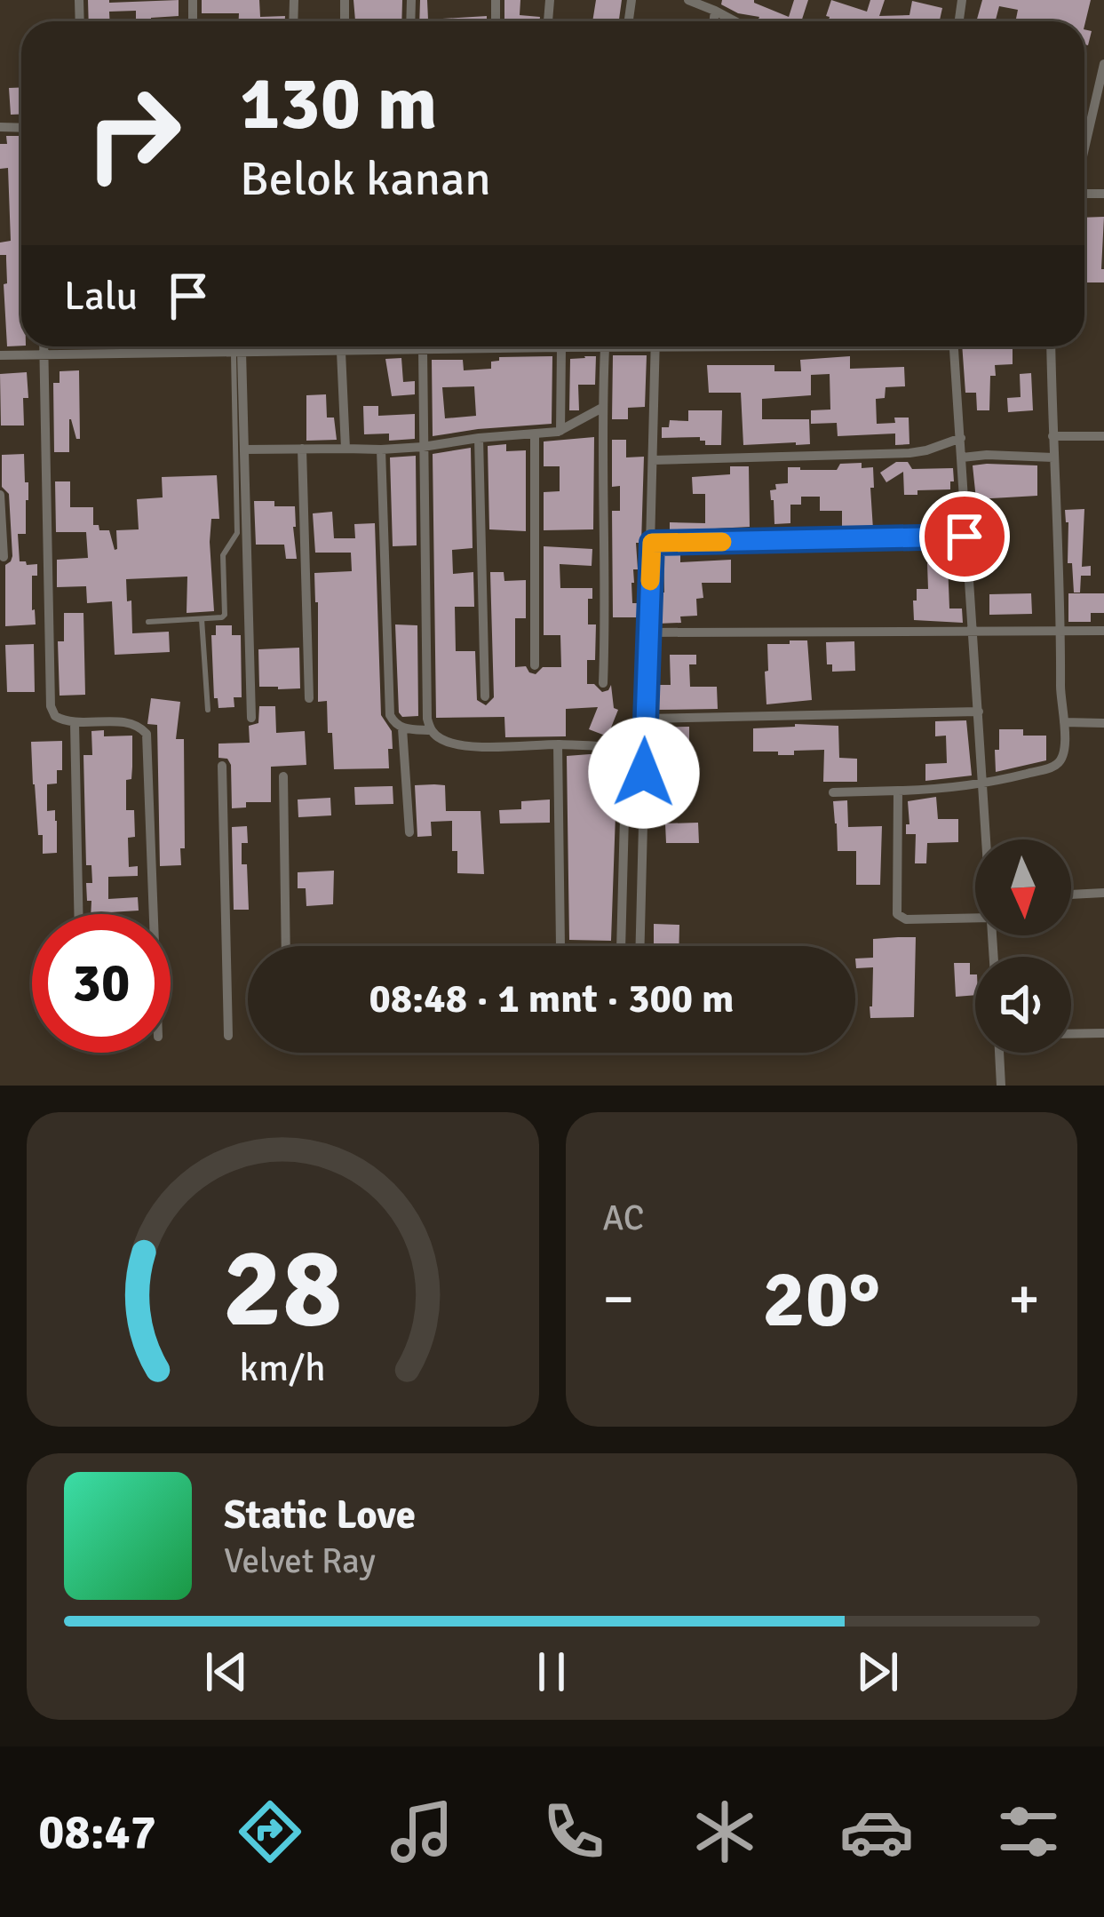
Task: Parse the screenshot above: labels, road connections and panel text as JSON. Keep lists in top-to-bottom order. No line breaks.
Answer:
{"north":"bottom","page":{"turn":["130 m","Belok kanan"],"then":"Lalu","limit":"30","trip":"08:48 · 1 mnt · 300 m","tile":"AC","heat":["−","20°","+"],"song":["Static Love","Velvet Ray"],"tabs":"08:47","gauge":["28","km/h"]}}
